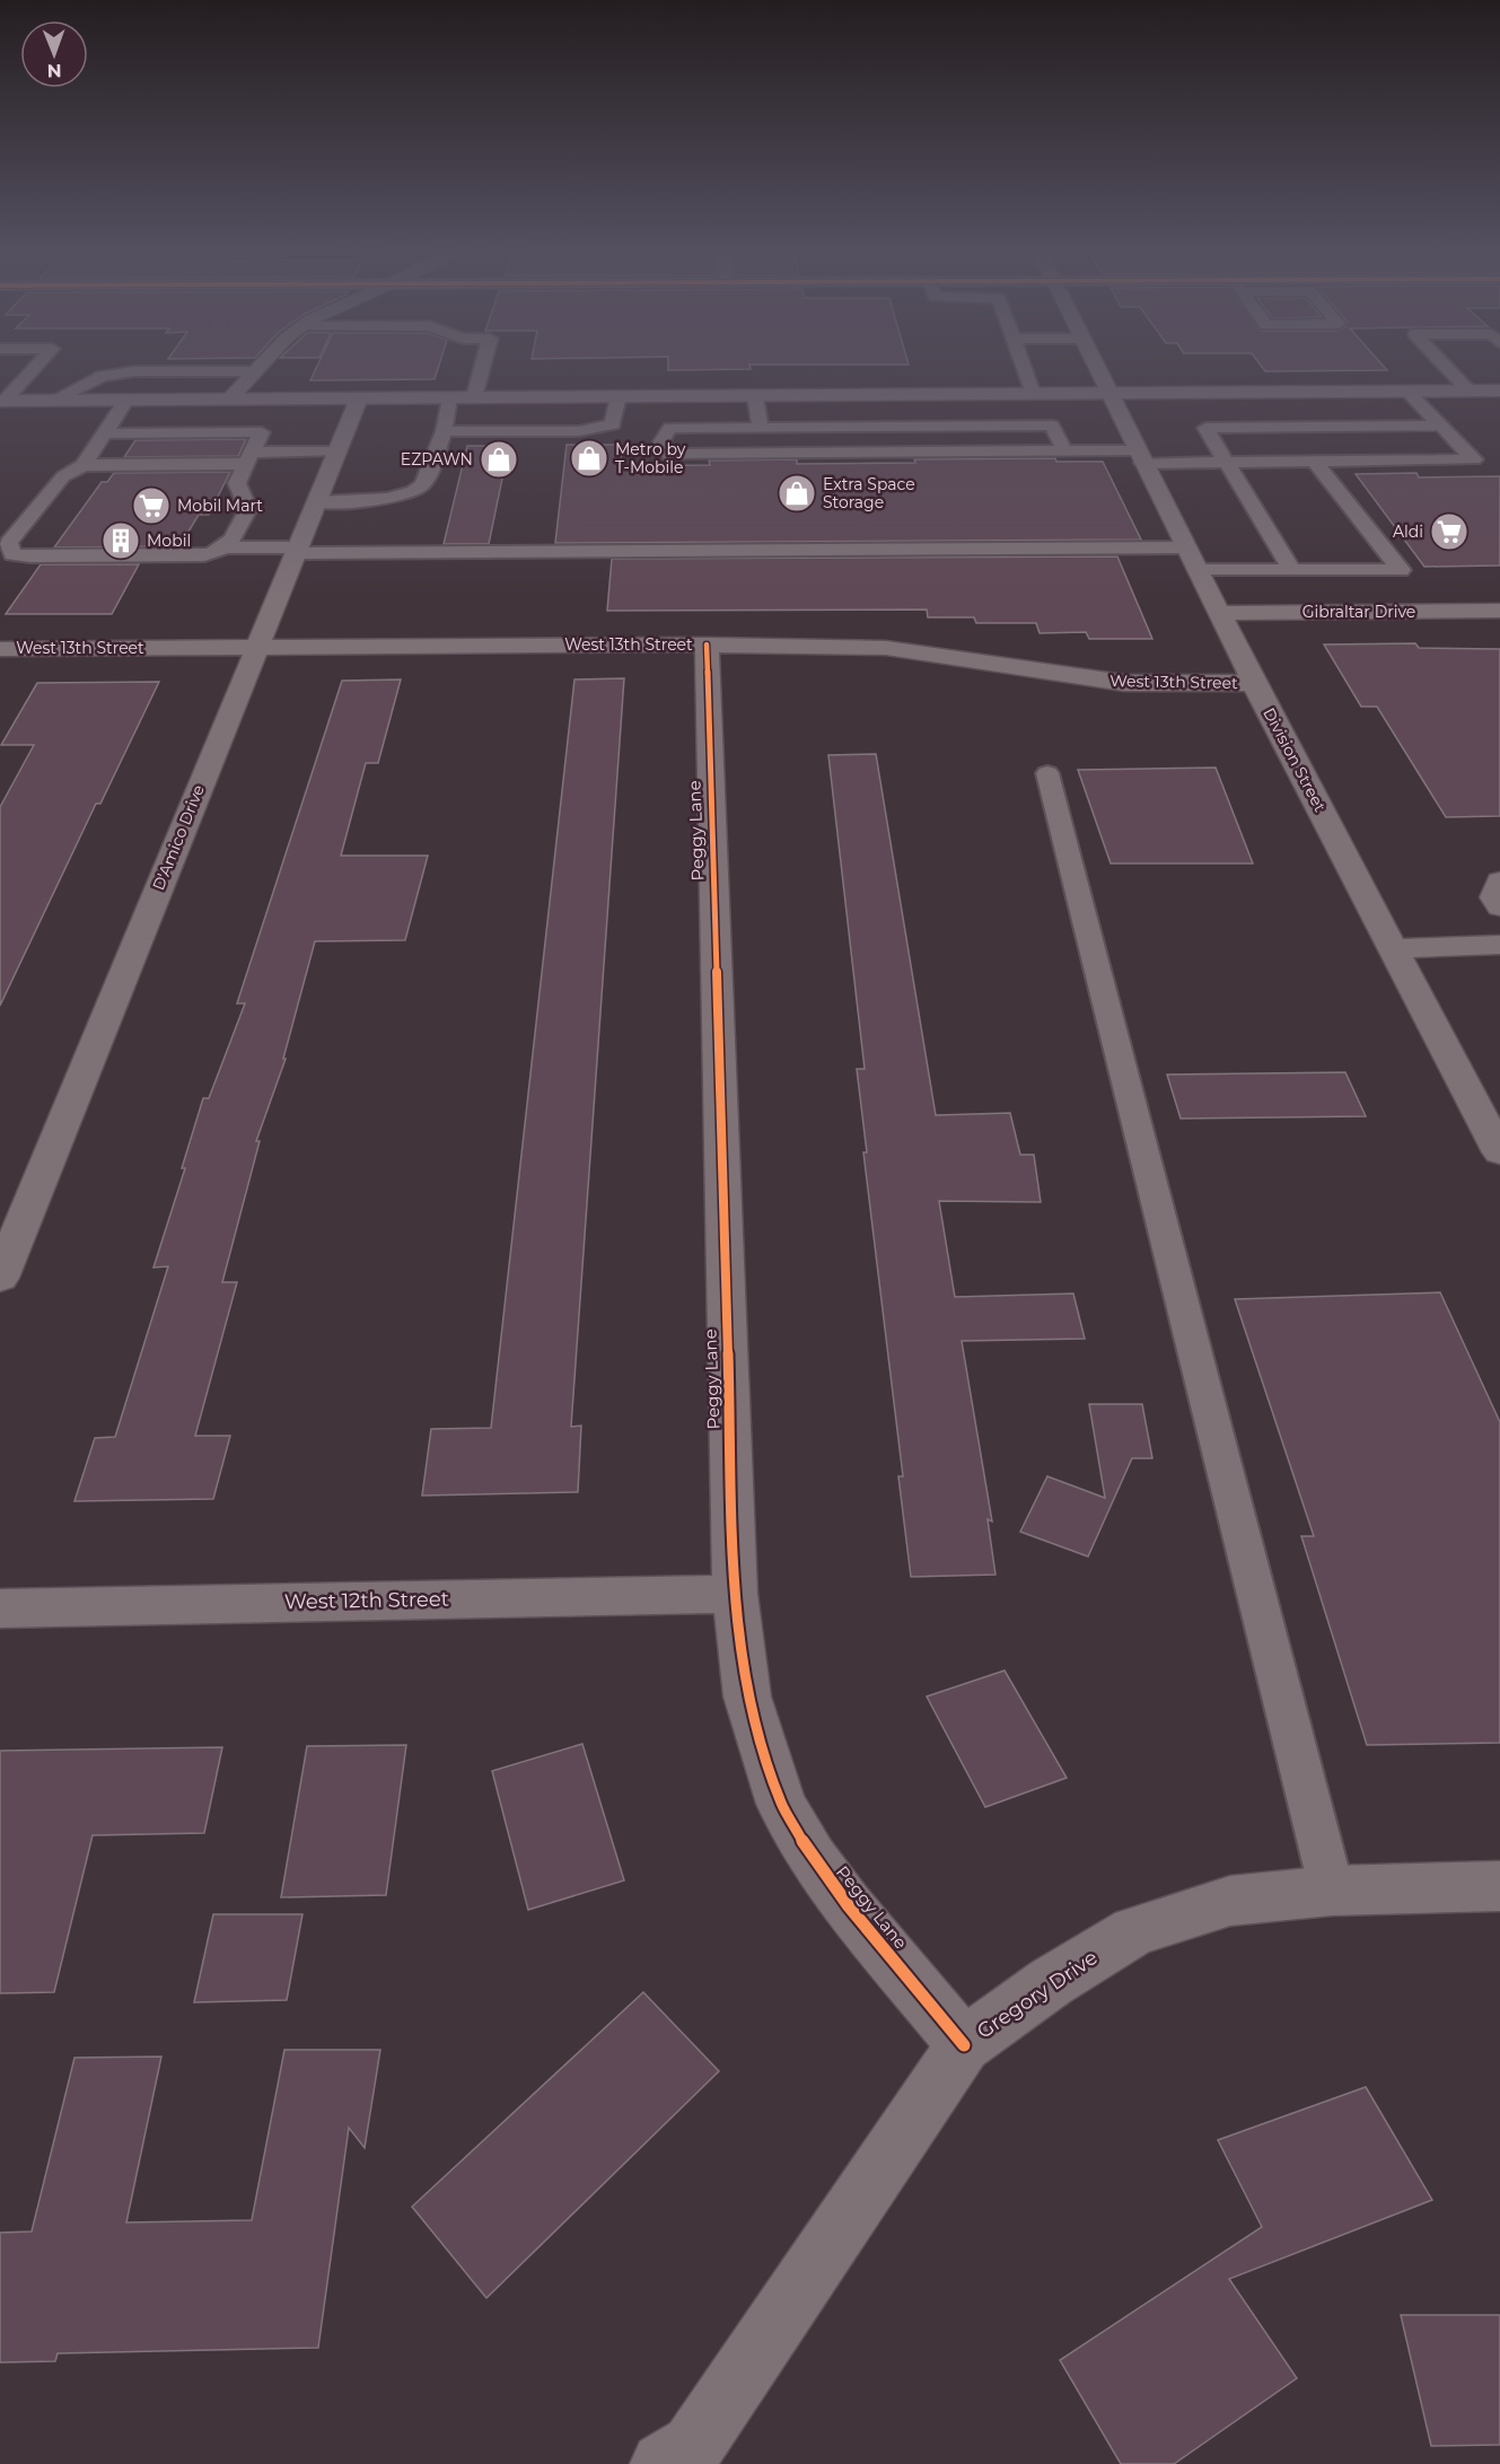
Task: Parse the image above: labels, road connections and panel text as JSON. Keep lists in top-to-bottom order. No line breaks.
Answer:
{"streets":{"street":["Gibraltar Drive","West 13th Street","Division Street","Peggy Lane","D'Amico Drive","West 12th Street","Gregory Drive"]},"crossings":[["Gibraltar Drive","Division Street"],["West 13th Street","Division Street"],["West 13th Street","Peggy Lane"],["West 13th Street","D'Amico Drive"],["Peggy Lane","West 12th Street"],["Peggy Lane","Gregory Drive"]],"places":{"shop":["Metro by T-Mobile","EZPAWN","Extra Space Storage"],"supermarket":["Mobil Mart","Aldi"],"building":["Mobil"]},"north":"bottom"}
